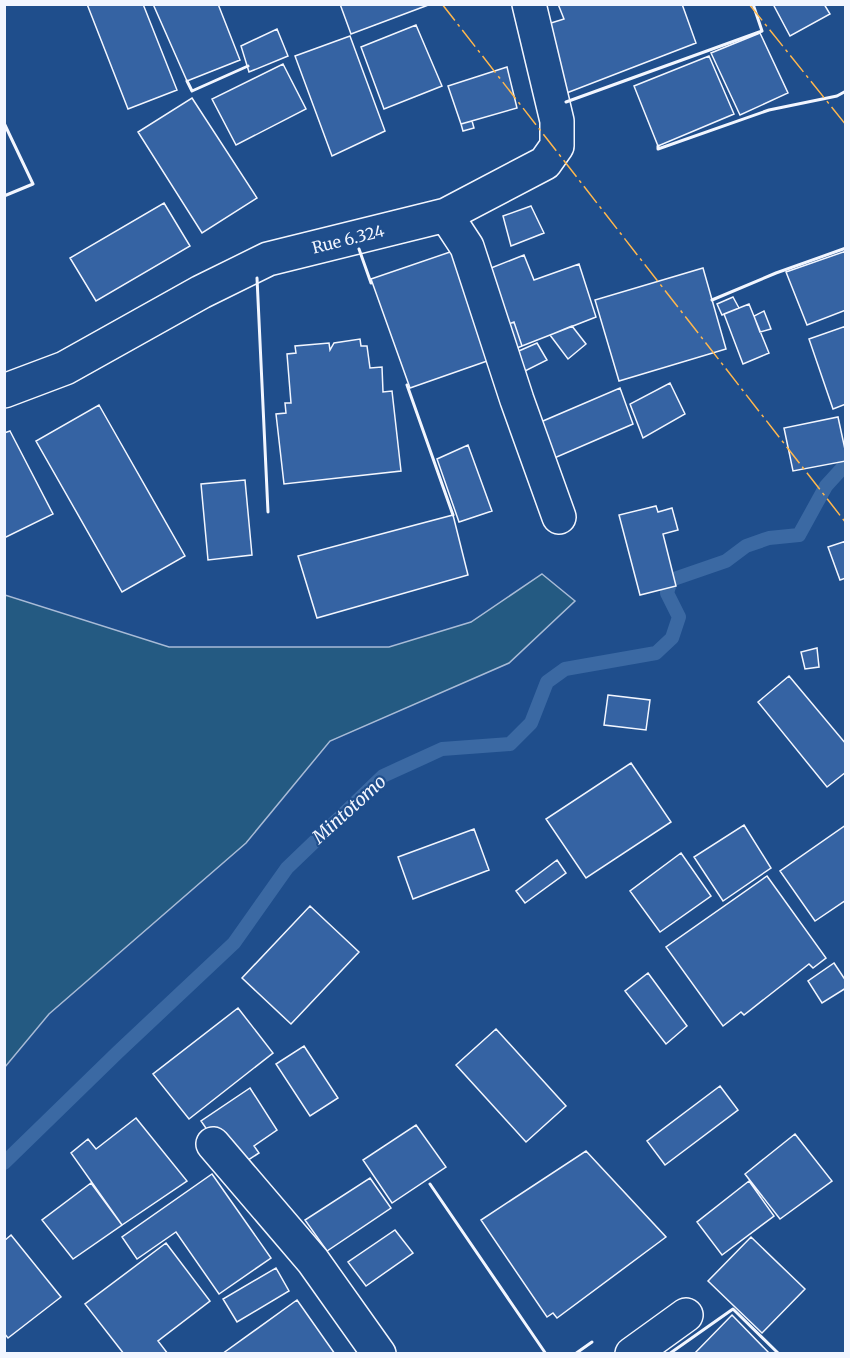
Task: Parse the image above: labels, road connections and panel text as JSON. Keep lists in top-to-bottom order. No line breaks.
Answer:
{"streets":{"street":["Rue 6.324"]},"water":["Mintotomo"]}
